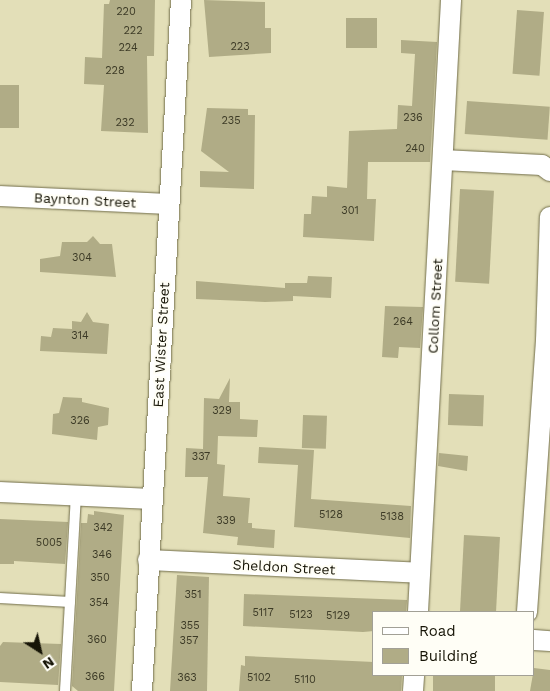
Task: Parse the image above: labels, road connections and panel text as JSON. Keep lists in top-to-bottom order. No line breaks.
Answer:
{"streets":{"street":["Baynton Street","Collom Street","East Wister Street","Sheldon Street"]},"crossings":[["Baynton Street","East Wister Street"],["Collom Street","Sheldon Street"],["East Wister Street","Sheldon Street"]],"house_numbers":["220","222","223","224","228","236","235","232","240","301","304","264","314","329","326","337","5128","5138","339","342","5005","346","350","351","354","5117","5123","5129","355","360","357","366","363","5102","5110"],"legend":["Road","Building"],"north":"bottom right"}
